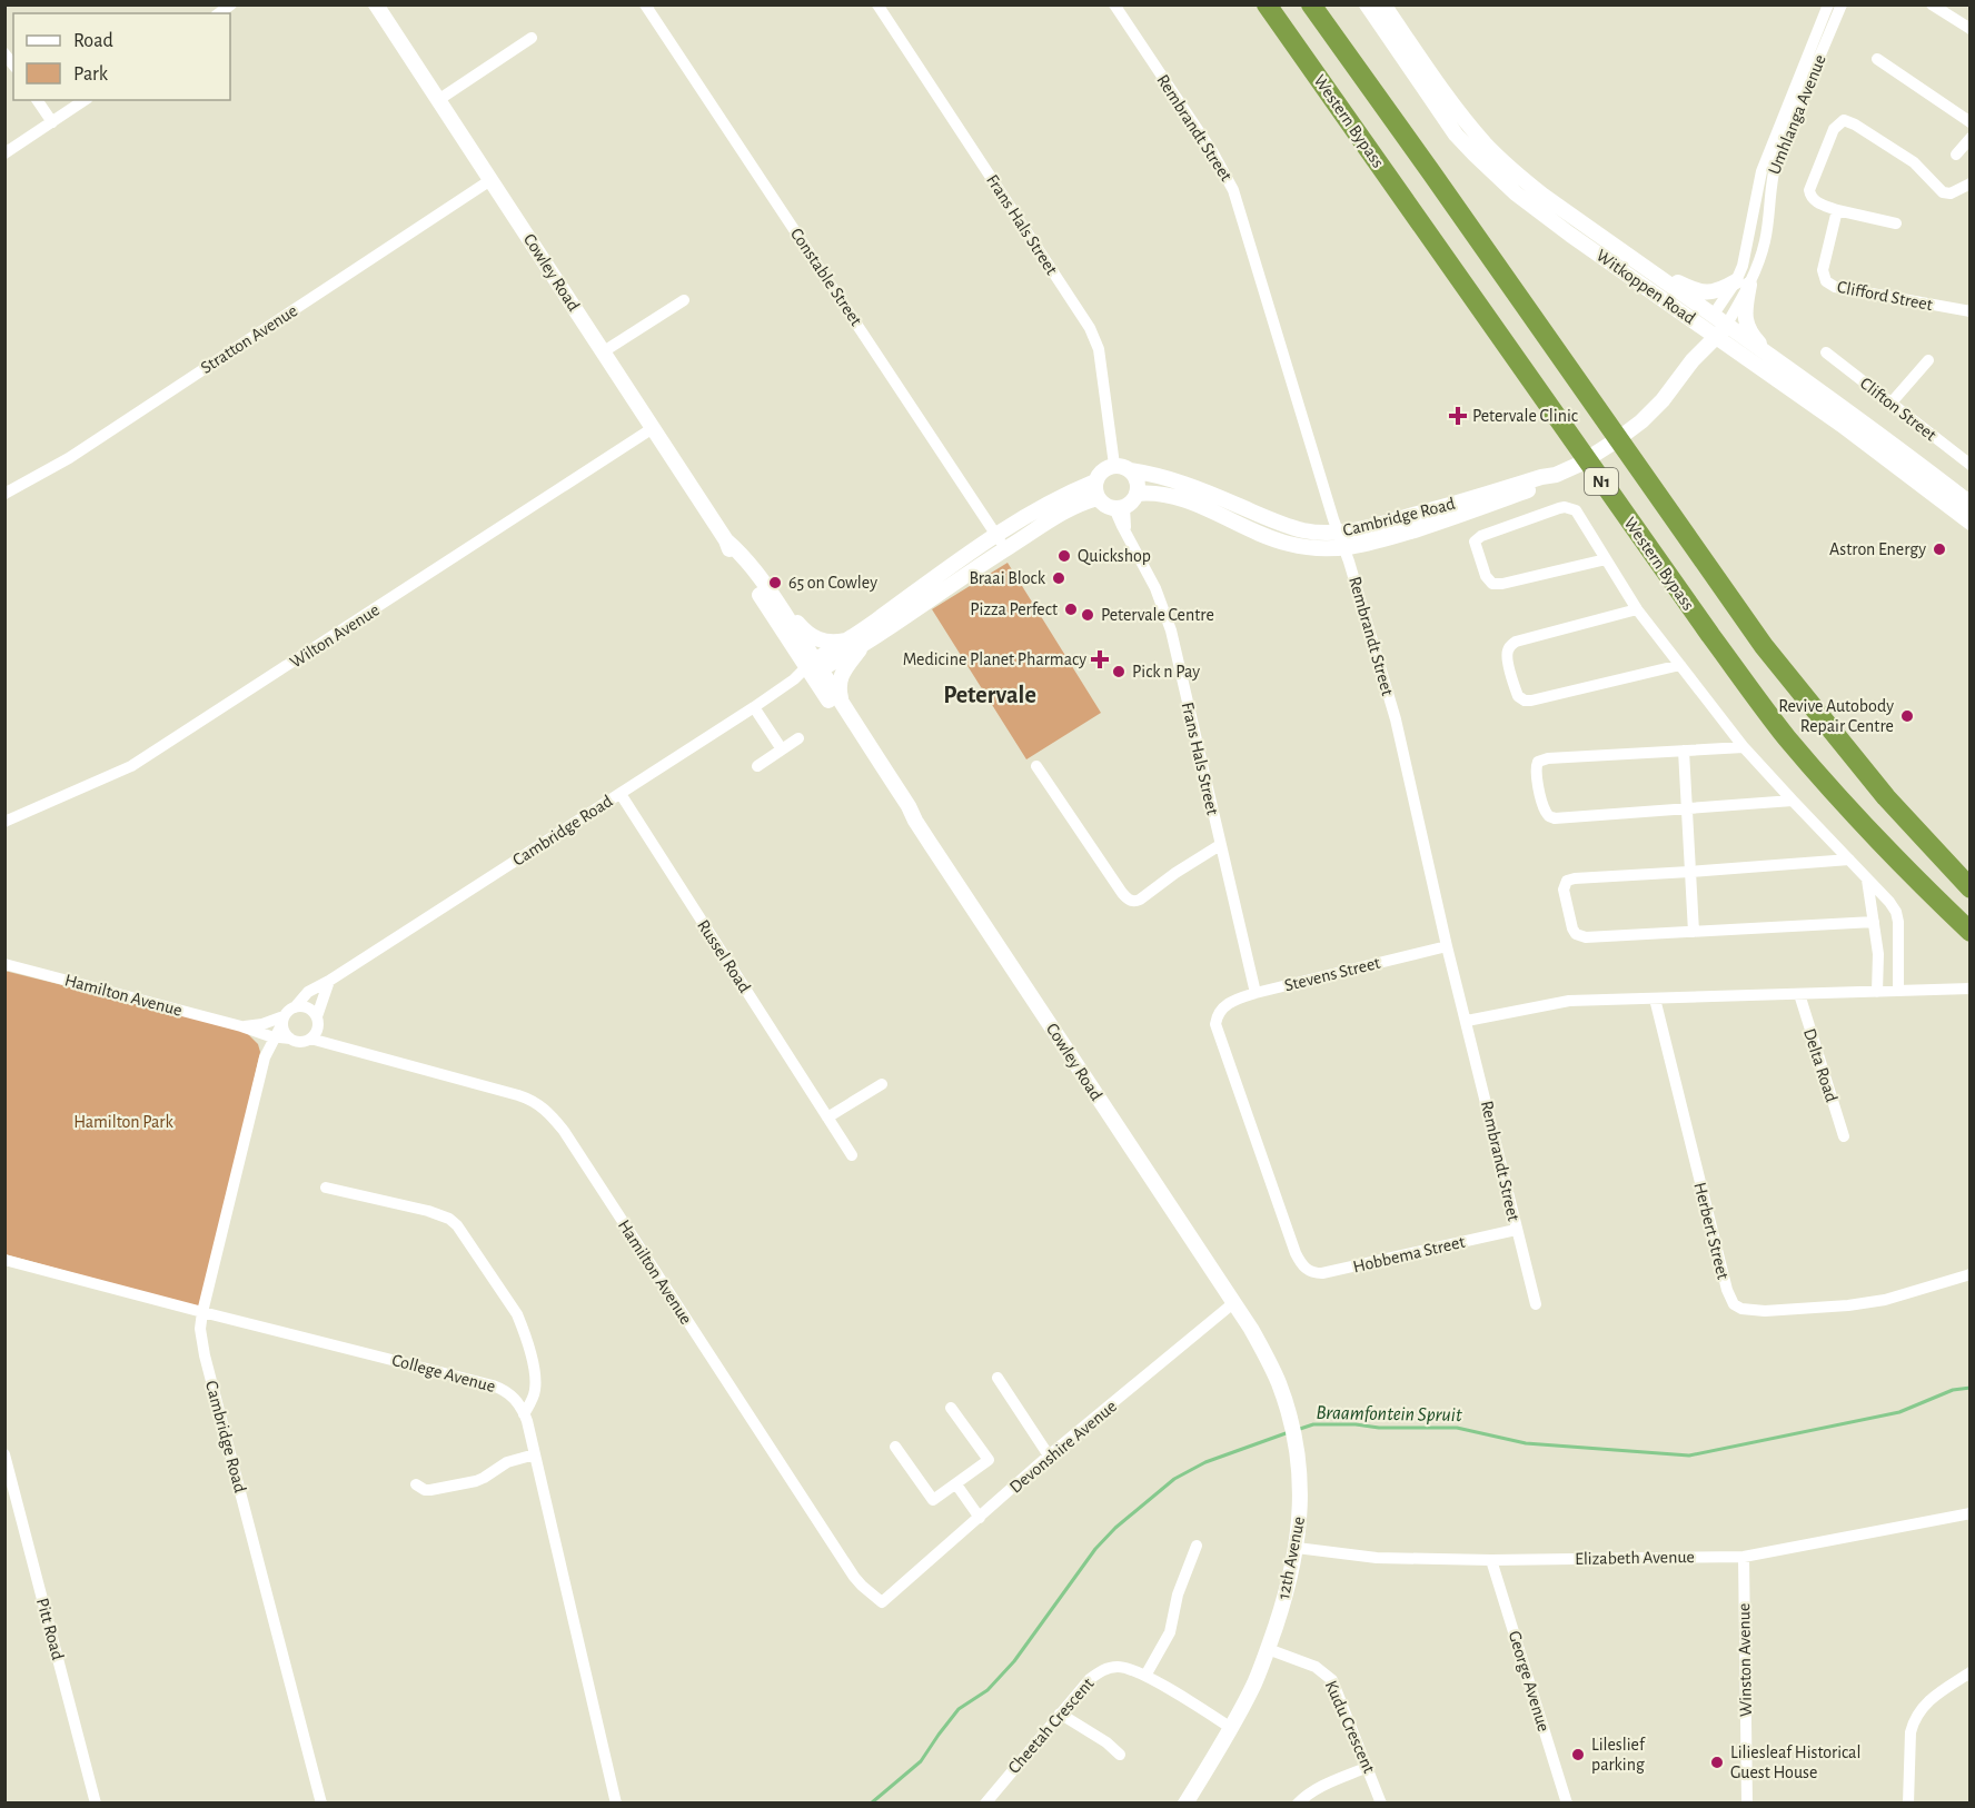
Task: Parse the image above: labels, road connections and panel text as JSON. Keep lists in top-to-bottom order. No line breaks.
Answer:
{"streets":{"highway":["Western Bypass","N1"],"street":["Umhlanga Avenue","Rembrandt Street","Frans Hals Street","Cowley Road","Constable Street","Witkoppen Road","Clifford Street","Stratton Avenue","Clifton Street","Cambridge Road","Wilton Avenue","Russel Road","Stevens Street","Hamilton Avenue","Delta Road","Herbert Street","Hobbema Street","College Avenue","Devonshire Avenue","12th Avenue","Elizabeth Avenue","Pitt Road","Winston Avenue","George Avenue","Cheetah Crescent","Kudu Crescent"]},"crossings":[["Umhlanga Avenue","Witkoppen Road"],["Umhlanga Avenue","Cambridge Road"],["Rembrandt Street","Cambridge Road"],["Rembrandt Street","Stevens Street"],["Rembrandt Street","Hobbema Street"],["Frans Hals Street","Cambridge Road"],["Frans Hals Street","Stevens Street"],["Cowley Road","Stratton Avenue"],["Cowley Road","Cambridge Road"],["Cowley Road","Wilton Avenue"],["Cowley Road","Devonshire Avenue"],["Cowley Road","12th Avenue"],["Constable Street","Cambridge Road"],["Witkoppen Road","Cambridge Road"],["Cambridge Road","Russel Road"],["Cambridge Road","Hamilton Avenue"],["Cambridge Road","College Avenue"],["Stevens Street","Hobbema Street"],["Hamilton Avenue","Devonshire Avenue"],["Devonshire Avenue","12th Avenue"],["12th Avenue","Elizabeth Avenue"],["12th Avenue","Cheetah Crescent"],["12th Avenue","Kudu Crescent"],["Elizabeth Avenue","Winston Avenue"],["Elizabeth Avenue","George Avenue"]],"districts":["Petervale"],"water":["Braamfontein Spruit"],"parks":["Hamilton Park"],"places":{"health":["Petervale Clinic","Medicine Planet Pharmacy"],"other":["Astron Energy","Quickshop","Braai Block","65 on Cowley","Pizza Perfect","Petervale Centre","Pick n Pay","Revive Autobody Repair Centre","Lileslief parking","Liliesleaf Historical Guest House"]},"legend":["Road","Park"]}
